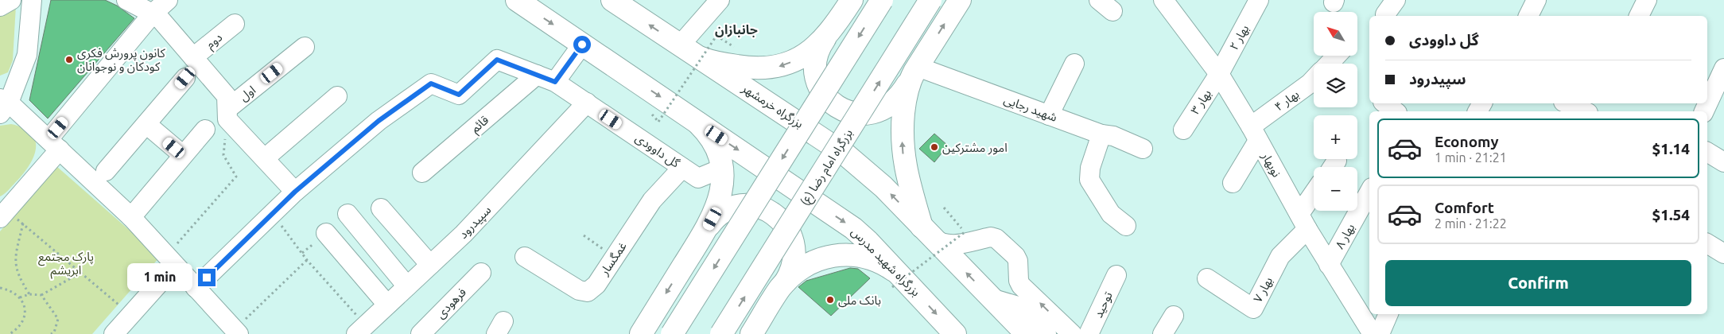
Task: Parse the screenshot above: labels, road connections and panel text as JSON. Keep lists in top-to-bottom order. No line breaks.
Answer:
{"streets":{"main road":["بزرگراه خرمشهر","بزرگراه امام رضا (ع)","بزرگراه شهید مدرس"],"street":["بهار ۲","دوم","اول","بهار ۴","بهار ۳","شهید رجایی","قائم","گل داوودی","نوبهار","سپیدرود","بهار ۸","غمگسار","بهار ۷","فرهودی","توحید"]},"crossings":[["بهار ۲","بهار ۳"],["بهار ۲","نوبهار"],["بهار ۴","نوبهار"],["بهار ۳","نوبهار"],["گل داوودی","سپیدرود"],["گل داوودی","غمگسار"],["نوبهار","بهار ۸"],["نوبهار","بهار ۷"]],"districts":["جانبازان"],"parks":["پارک مجتمع ابریشم"],"places":["کانون پرورش فکری کودکان و نوجوانان","امور مشترکین","بانک ملی"],"north":"top left","page":{"map_buttons":["+","−"],"banner":["گل داوودی","سپیدرود"],"list":[{"name":"Economy","note":"1 min · 21:21","value":"$1.14"},{"name":"Comfort","note":"2 min · 21:22","value":"$1.54"}],"buttons":"Confirm","bubble":"1 min"}}
